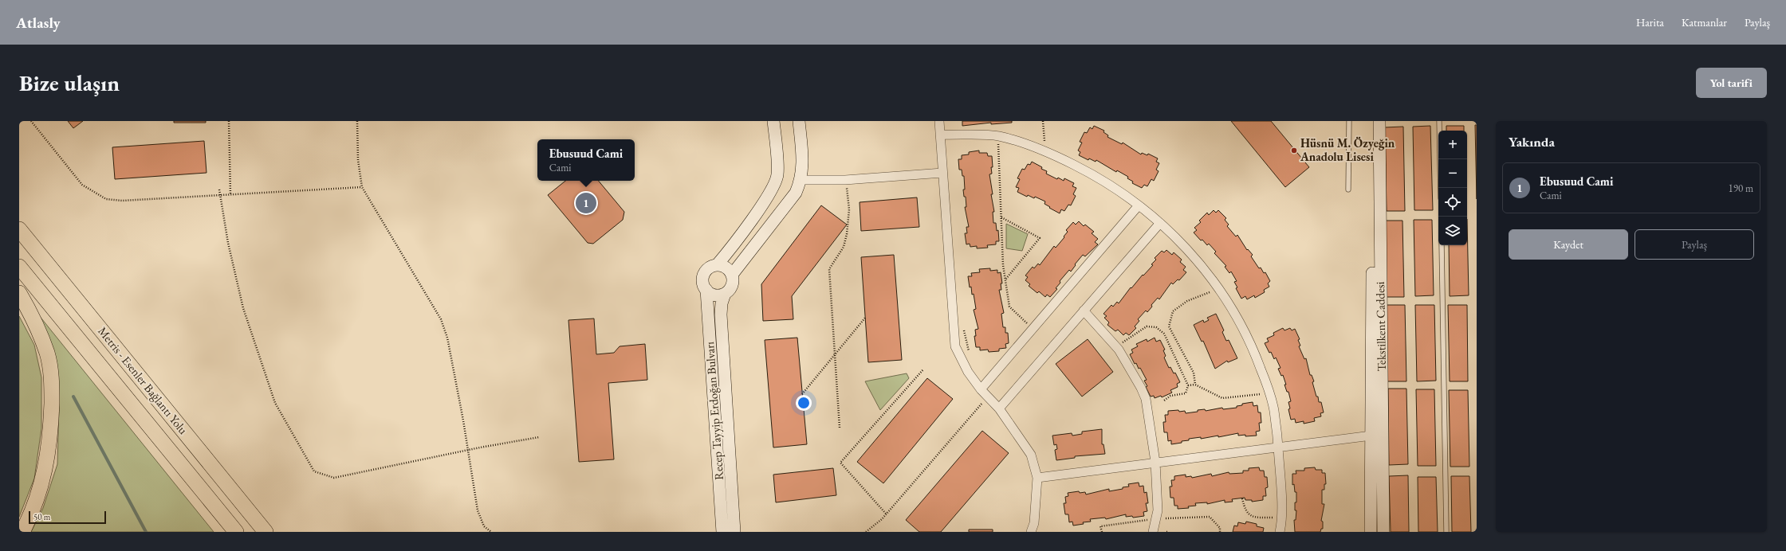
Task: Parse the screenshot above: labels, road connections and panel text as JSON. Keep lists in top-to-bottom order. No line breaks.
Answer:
{"streets":{"highway":["Metris - Esenler Bağlantı Yolu"],"street":["Tekstilkent Caddesi","Recep Tayyip Erdoğan Bulvarı"]},"places":["Hüsnü M. Özyeğin Anadolu Lisesi"],"scale_bar":"50 m","page":{"header":"Atlasly","nav":["Harita","Katmanlar","Paylaş"],"buttons":["Yol tarifi",["Kaydet","Paylaş"]],"title":"Bize ulaşın","heading":"Yakında","map_buttons":["+","−"],"popup":["Ebusuud Cami","Cami"],"list":[{"mark":"1","name":"Ebusuud Cami","note":"Cami","value":"190 m"}],"pins":"1","scale":"50 m"}}
